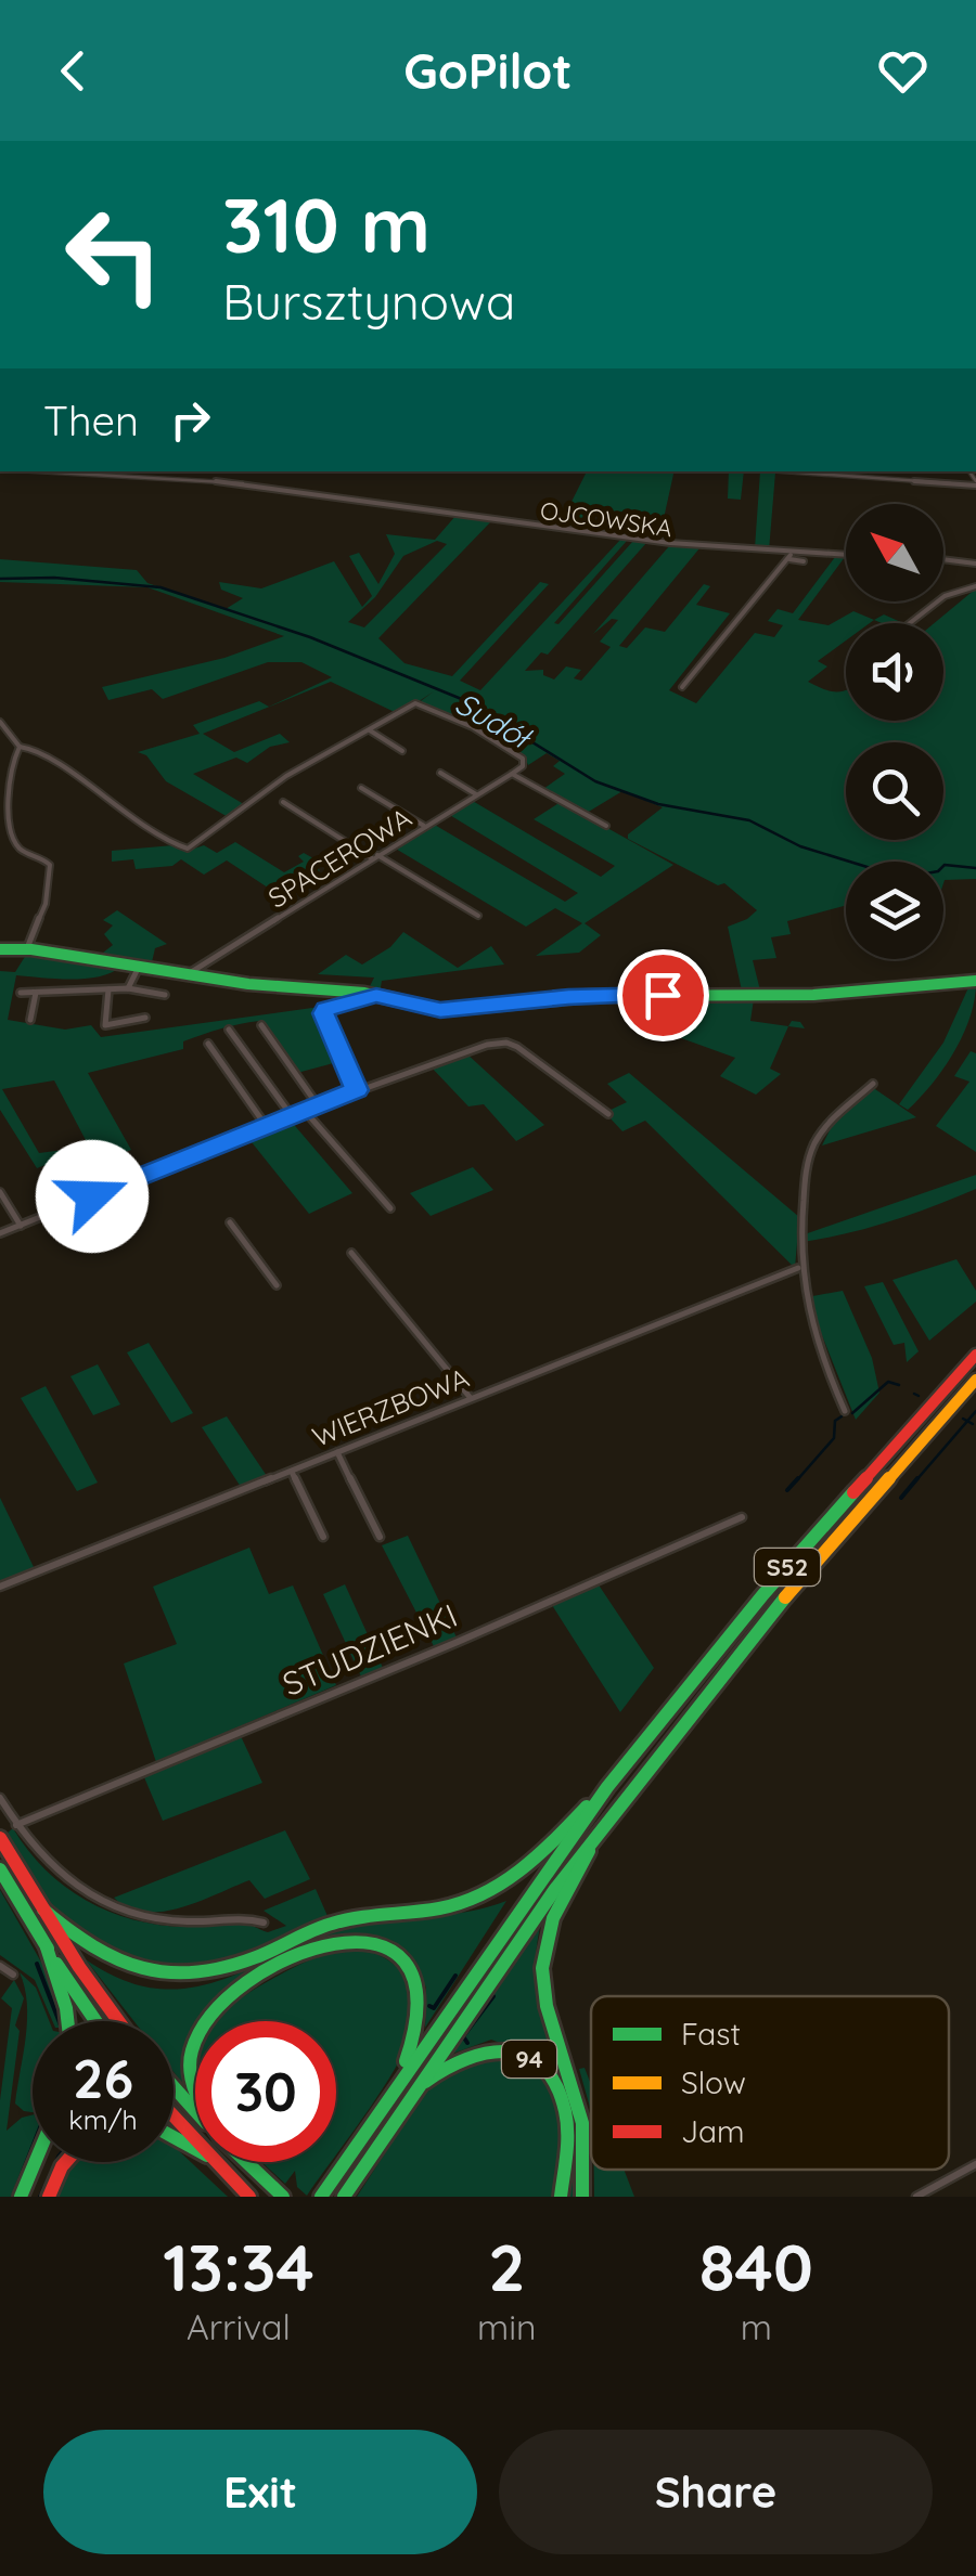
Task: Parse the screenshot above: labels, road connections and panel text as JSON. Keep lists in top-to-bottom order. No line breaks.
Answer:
{"streets":{"main road":["S52","94"],"street":["OJCOWSKA","SPACEROWA","WIERZBOWA","STUDZIENKI"]},"crossings":[["S52","94"]],"water":["Sudół"],"legend":["Fast","Slow","Jam"],"north":"top left","page":{"header":"GoPilot","turn":["310 m","Bursztynowa"],"then":"Then","speed":"26 km/h","limit":"30","eta":["13:34","Arrival","2","min","840","m"],"buttons":["Exit","Share"]}}
